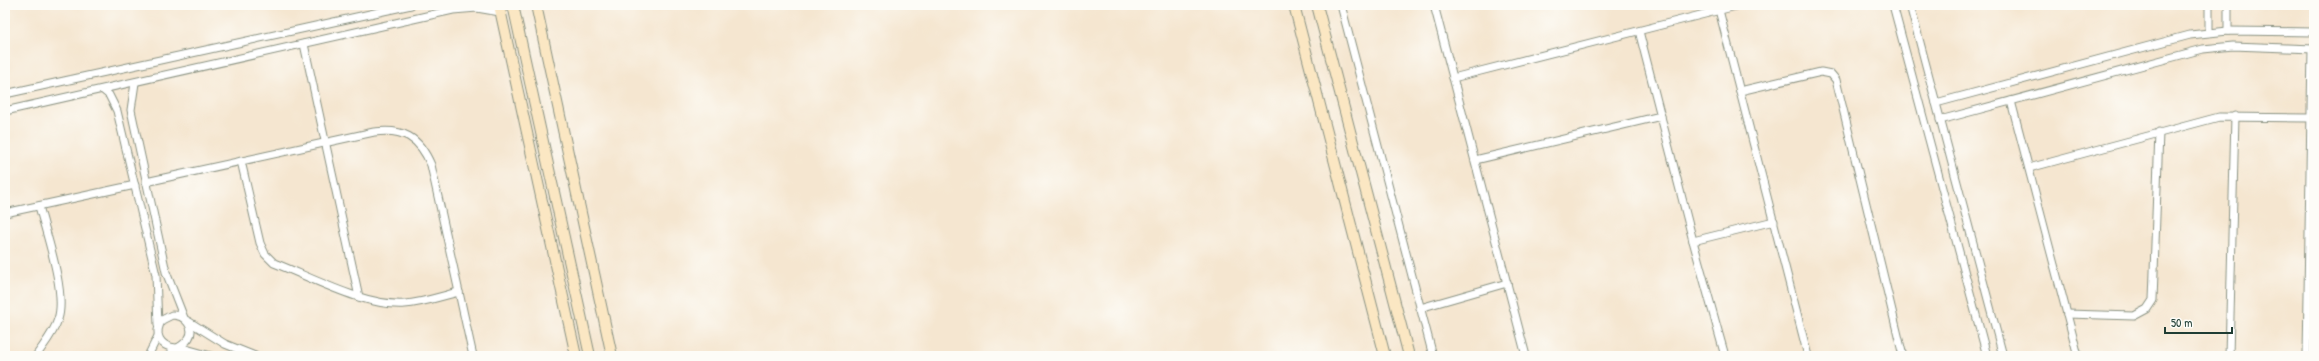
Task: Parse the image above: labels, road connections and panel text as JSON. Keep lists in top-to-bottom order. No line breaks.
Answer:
{"scale_bar":"50 m"}
